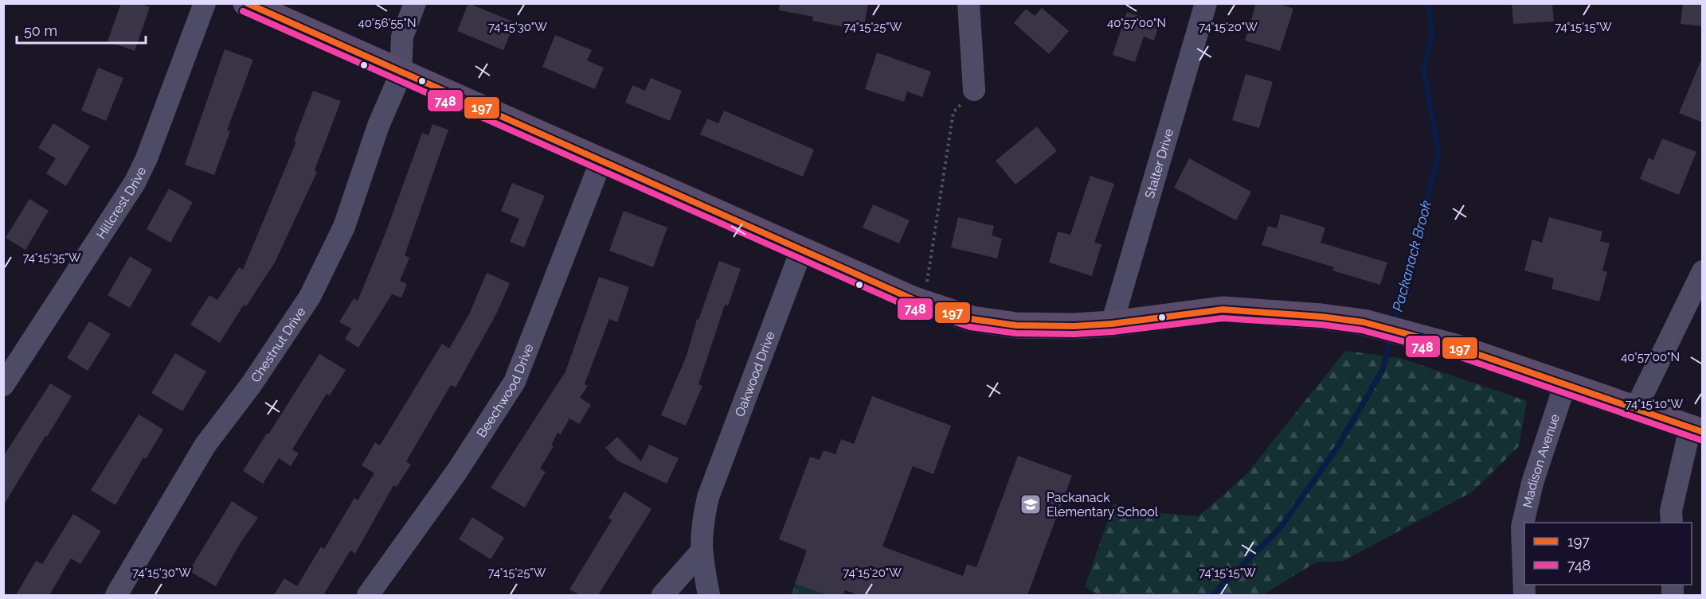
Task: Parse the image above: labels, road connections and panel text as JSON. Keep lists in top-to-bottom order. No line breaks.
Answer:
{"streets":{"street":["Stalter Drive","Hillcrest Drive","Chestnut Drive","Oakwood Drive","Beechwood Drive","Madison Avenue"]},"water":["Packanack Brook"],"places":{"school or university":["Packanack Elementary School"]},"lines":["transit line 197","transit line 748"],"legend":["197","748"],"scale_bar":"50 m","coordinates":["40°56'55\"N","40°57'00\"N","74°15'20\"W","74°15'30\"W","74°15'25\"W","74°15'15\"W","74°15'35\"W","74°15'10\"W"]}
